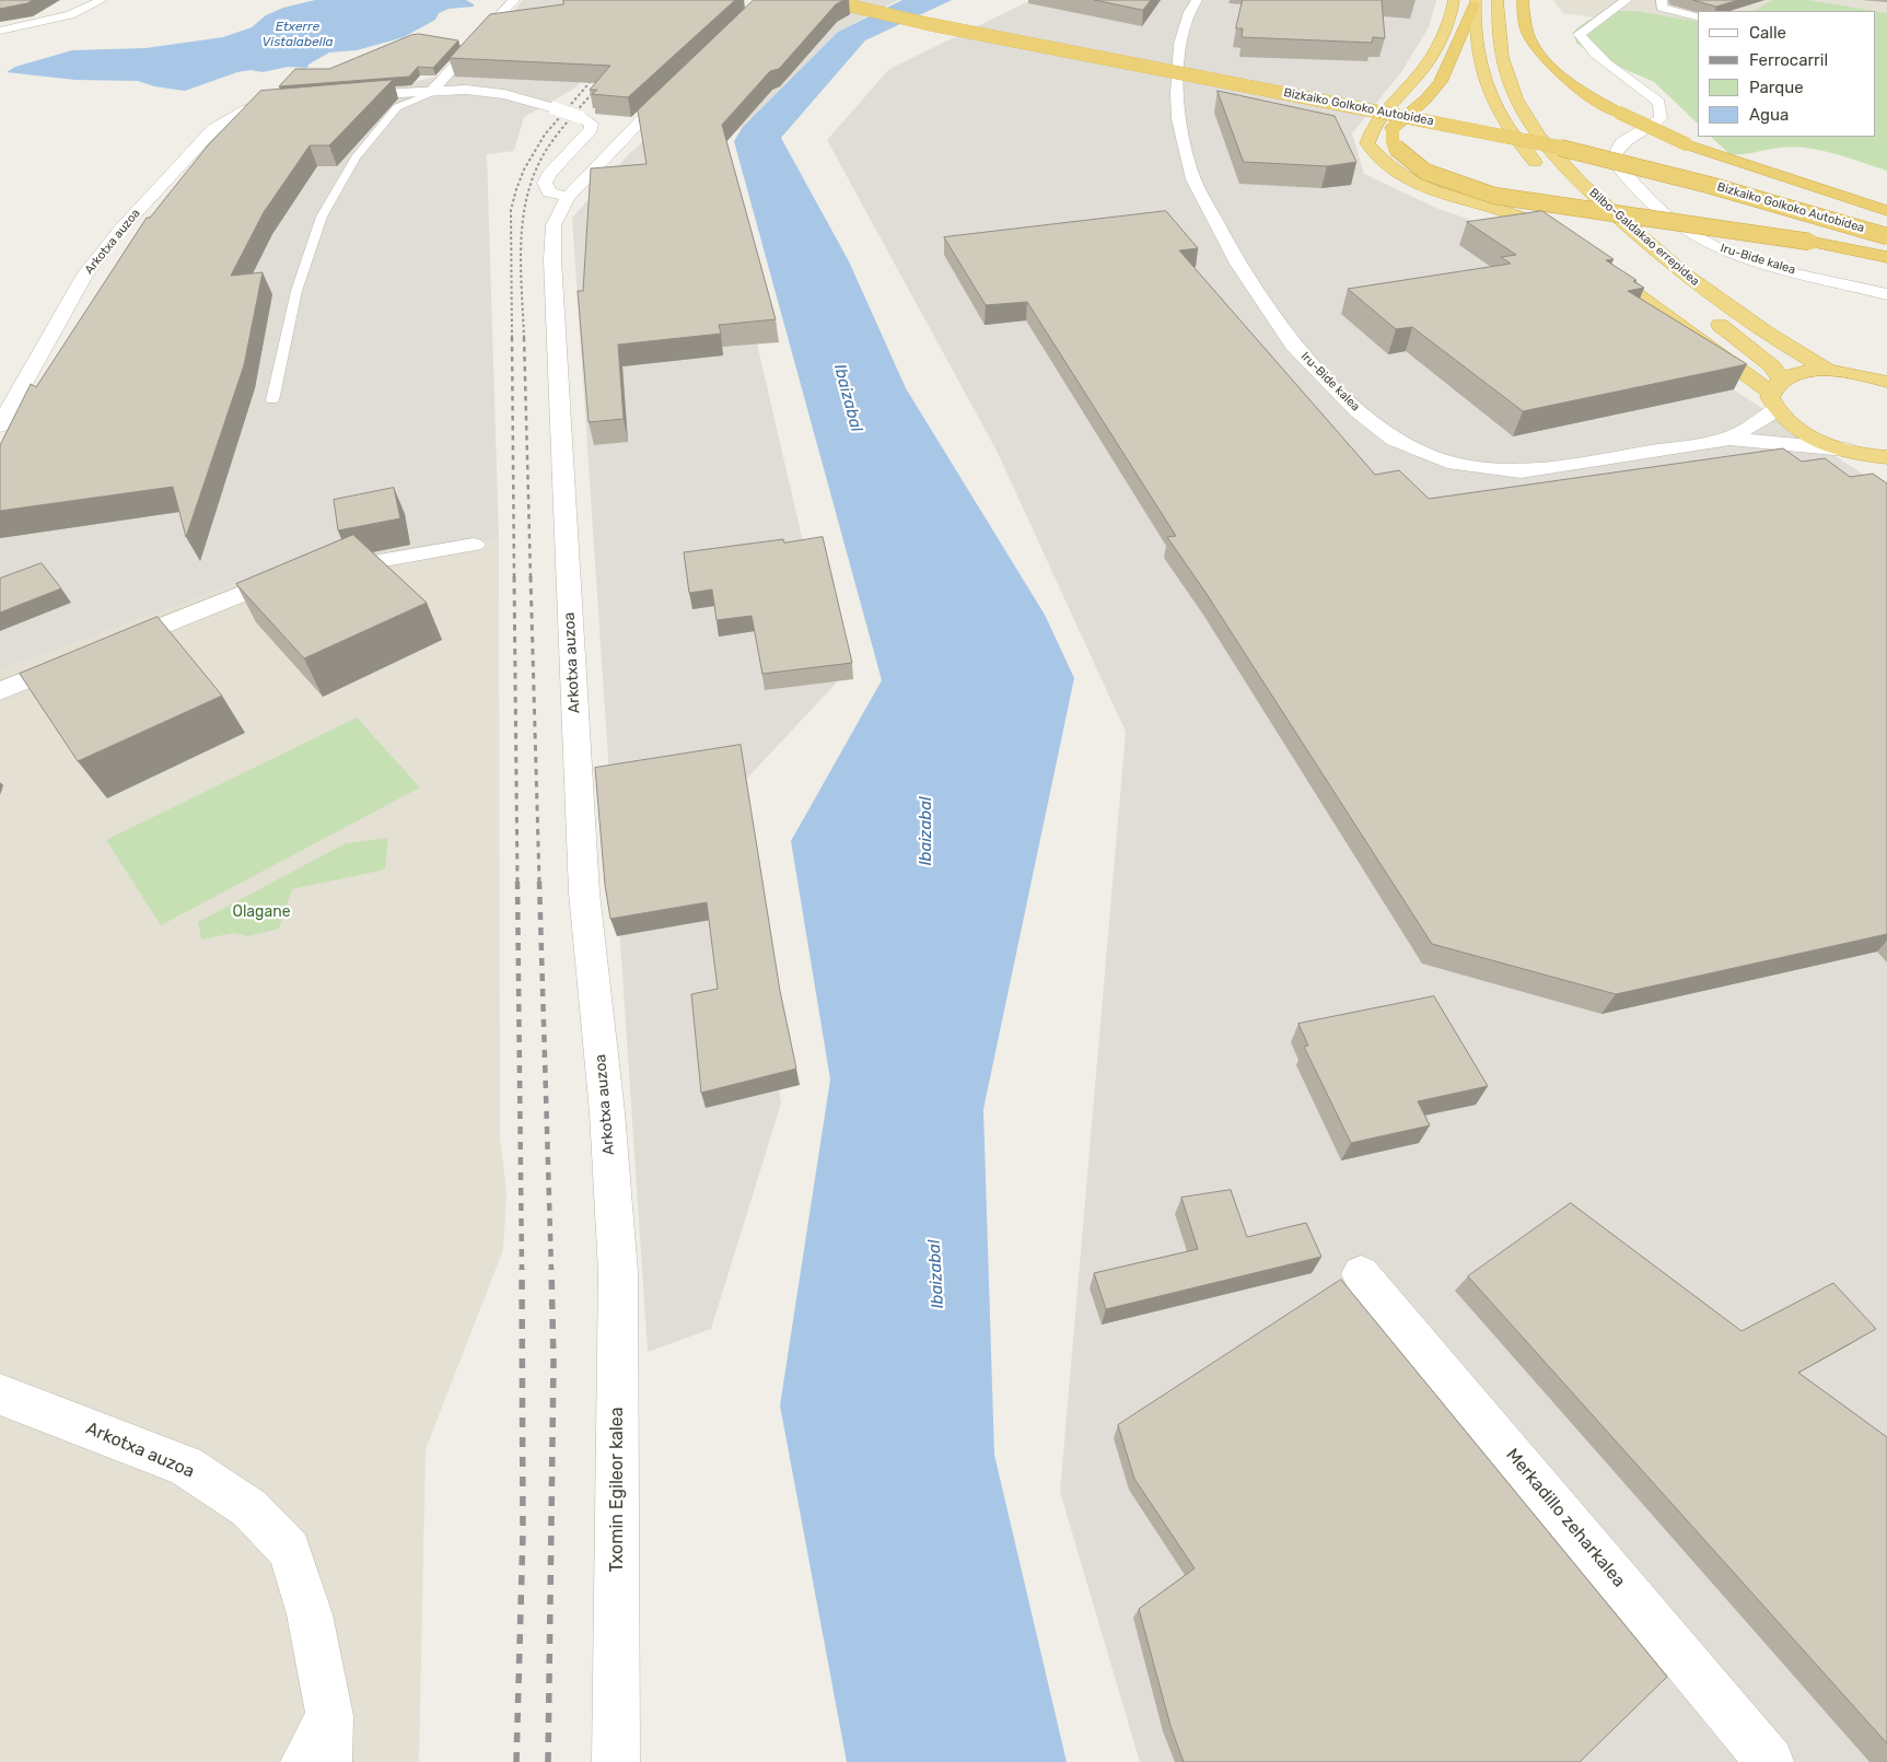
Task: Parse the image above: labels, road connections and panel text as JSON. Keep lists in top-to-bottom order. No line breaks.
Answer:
{"streets":{"highway":["Bizkaiko Golkoko Autobidea","Bilbo-Galdakao errepidea"],"street":["Arkotxa auzoa","Iru-Bide kalea","Txomin Egileor kalea","Merkadillo zeharkalea"]},"crossings":[["Arkotxa auzoa","Txomin Egileor kalea"]],"water":["Etxerre Vistalabella","Ibaizabal"],"parks":["Olagane"],"legend":["Calle","Ferrocarril","Parque","Agua"]}
